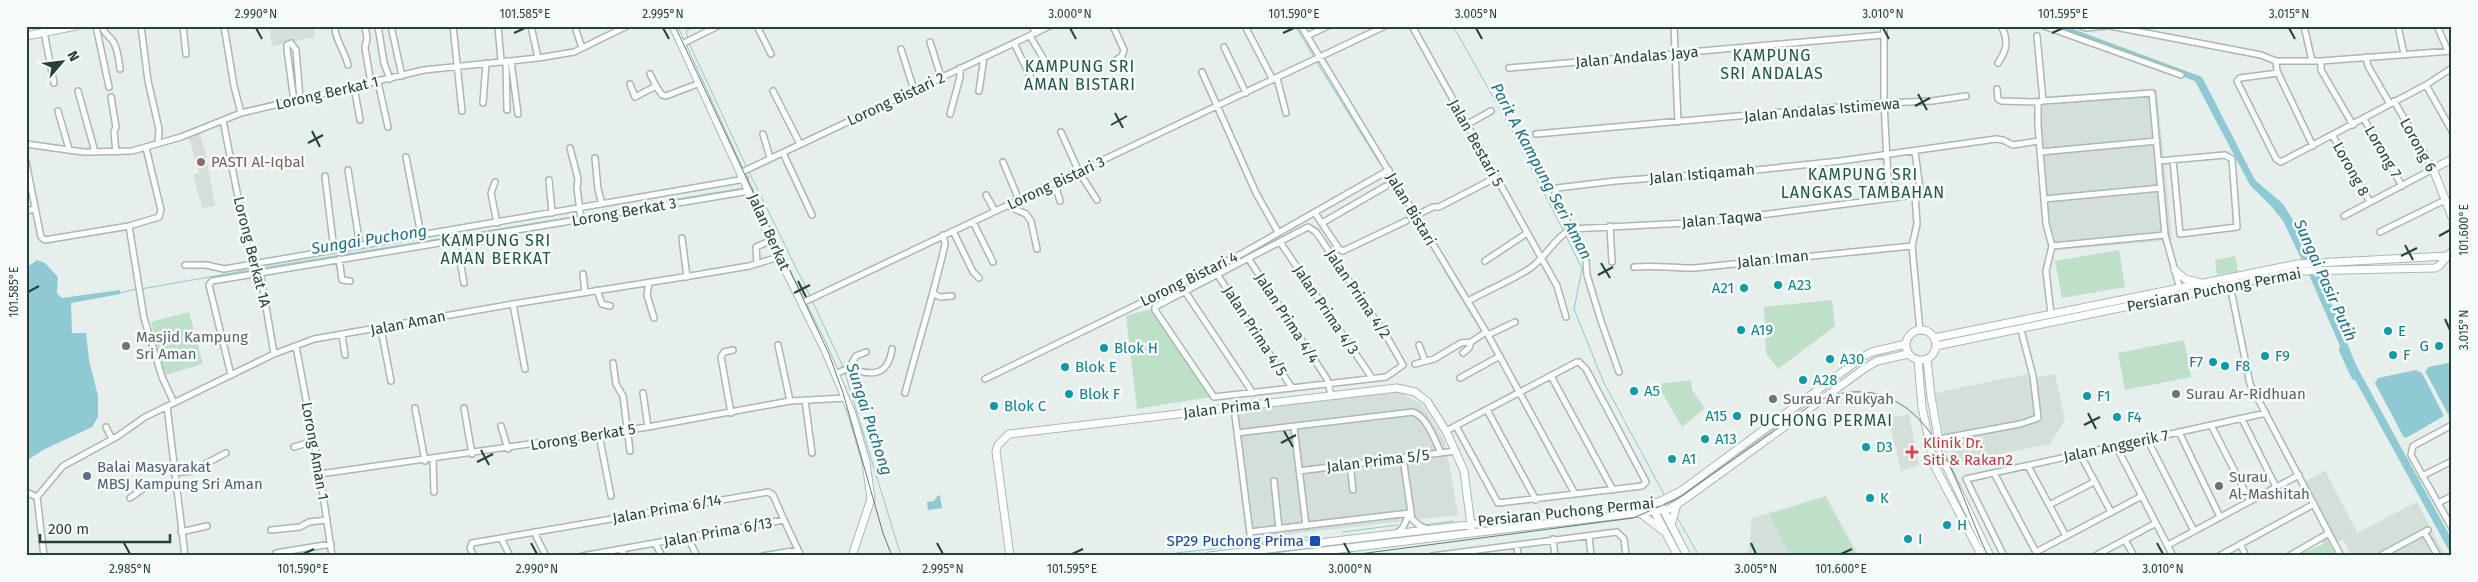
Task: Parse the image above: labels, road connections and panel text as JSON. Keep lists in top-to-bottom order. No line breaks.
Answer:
{"streets":{"street":["Jalan Andalas Jaya","Lorong Berkat 1","Lorong Bistari 2","Jalan Andalas Istimewa","Jalan Bestari 5","Lorong 6","Lorong 7","Lorong 8","Jalan Istiqamah","Lorong Bistari 3","Jalan Bistari","Lorong Berkat 3","Jalan Taqwa","Jalan Berkat","Lorong Berkat 1A","Jalan Iman","Lorong Bistari 4","Persiaran Puchong Permai","Jalan Prima 4/2","Jalan Prima 4/3","Jalan Prima 4/4","Jalan Aman","Jalan Prima 4/5","Jalan Prima 1","Lorong Berkat 5","Jalan Anggerik 7","Lorong Aman 1","Jalan Prima 5/5","Jalan Prima 6/14","Jalan Prima 6/13"]},"crossings":[["Lorong Berkat 1","Lorong Berkat 1A"],["Lorong Bistari 2","Lorong Berkat 3"],["Lorong Bistari 2","Jalan Berkat"],["Lorong Bistari 2","Lorong Berkat 1A"],["Jalan Bestari 5","Jalan Taqwa"],["Jalan Istiqamah","Jalan Taqwa"],["Lorong Bistari 3","Jalan Bistari"],["Lorong Bistari 3","Jalan Berkat"],["Jalan Bistari","Jalan Taqwa"],["Jalan Bistari","Lorong Bistari 4"],["Lorong Berkat 3","Jalan Berkat"],["Lorong Berkat 3","Lorong Berkat 1A"],["Jalan Berkat","Jalan Aman"],["Jalan Berkat","Lorong Berkat 5"],["Lorong Berkat 1A","Jalan Aman"],["Persiaran Puchong Permai","Jalan Prima 1"],["Persiaran Puchong Permai","Jalan Prima 5/5"],["Jalan Prima 4/2","Jalan Prima 4/3"],["Jalan Prima 4/4","Jalan Prima 1"],["Jalan Aman","Lorong Aman 1"],["Jalan Prima 1","Jalan Prima 5/5"],["Lorong Berkat 5","Lorong Aman 1"],["Jalan Prima 6/14","Jalan Prima 6/13"]],"districts":["KAMPUNG SRI ANDALAS","KAMPUNG SRI AMAN BISTARI","KAMPUNG SRI LANGKAS TAMBAHAN","KAMPUNG SRI AMAN BERKAT","PUCHONG PERMAI"],"water":["Parit A Kampung Seri Aman","Sungai Puchong","Sungai Pasir Putih"],"places":{"other":["PASTI Al-Iqbal","A23","A21","A19","E","Masjid Kampung Sri Aman","G","Blok H","F","F9","A30","F7","F8","Blok E","A28","A5","Blok F","Surau Ar-Ridhuan","F1","Surau Ar Rukyah","Blok C","A15","F4","A13","D3","A1","Balai Masyarakat MBSJ Kampung Sri Aman","Surau Al-Mashitah","K","H","I"],"health":["Klinik Dr. Siti & Rakan2"],"transit":["SP29 Puchong Prima"]},"scale_bar":"200 m","north":"top right","coordinates":["2.990°N","101.585°E","2.995°N","3.000°N","101.590°E","3.005°N","3.010°N","101.595°E","3.015°N","101.600°E","2.985°N"]}
